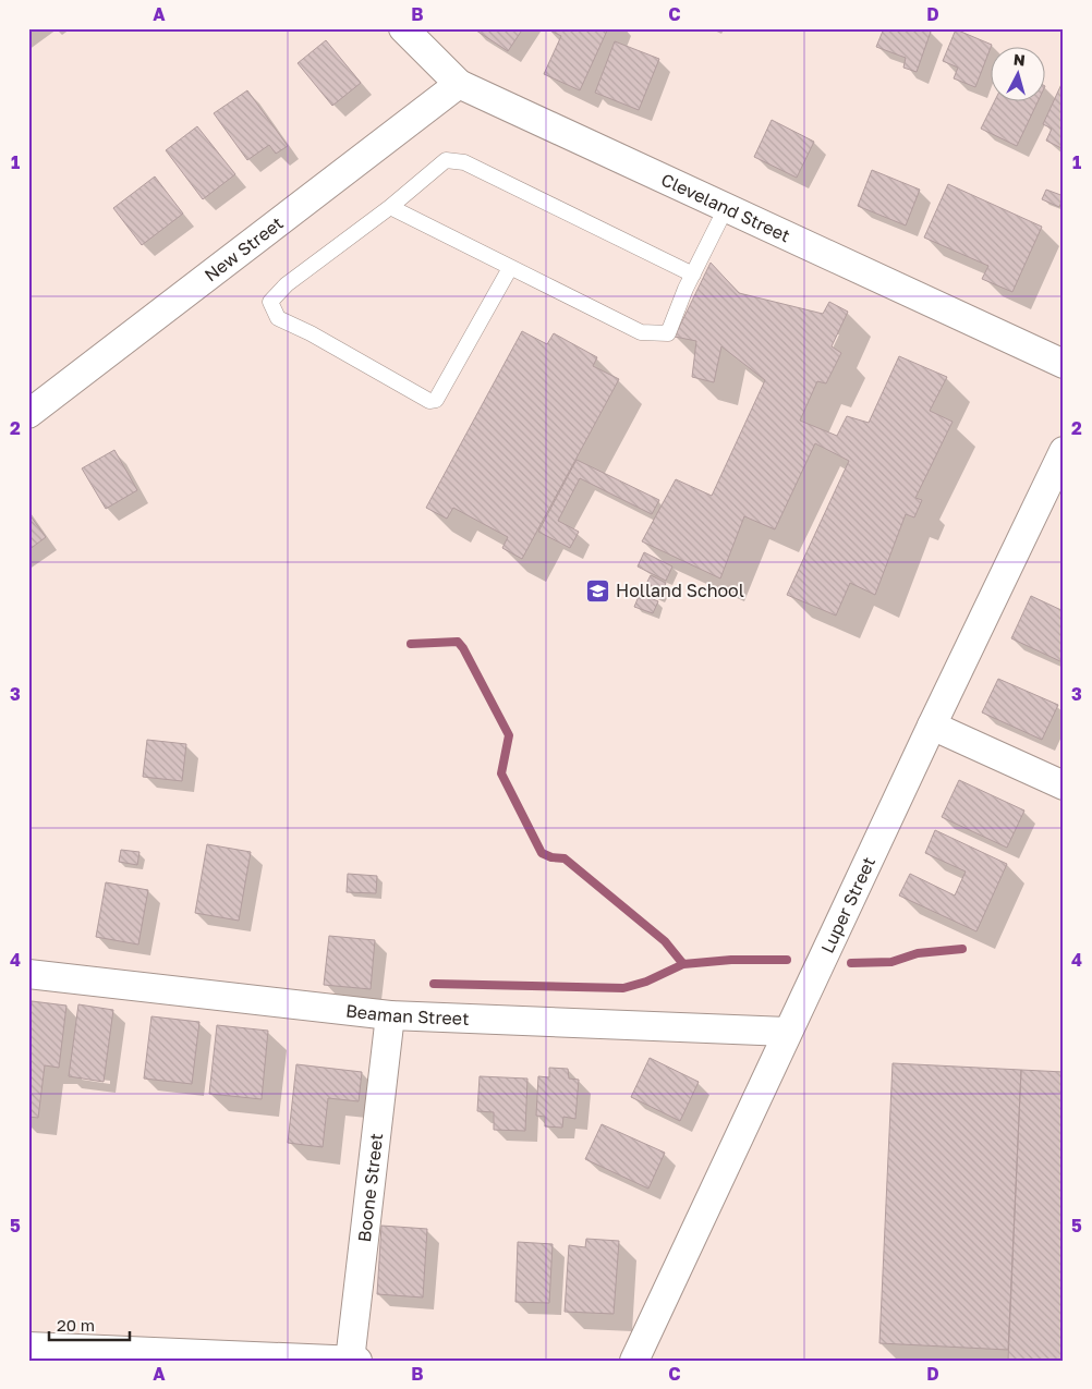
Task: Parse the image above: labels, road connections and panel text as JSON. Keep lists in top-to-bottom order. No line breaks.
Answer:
{"streets":{"street":["Cleveland Street","New Street","Luper Street","Beaman Street","Boone Street"]},"crossings":[["Cleveland Street","New Street"],["Luper Street","Beaman Street"],["Beaman Street","Boone Street"]],"places":{"school or university":["Holland School"]},"scale_bar":"20 m","north":"top","grid":{"columns":["A","B","C","D"],"rows":["1","2","3","4","5"]}}
